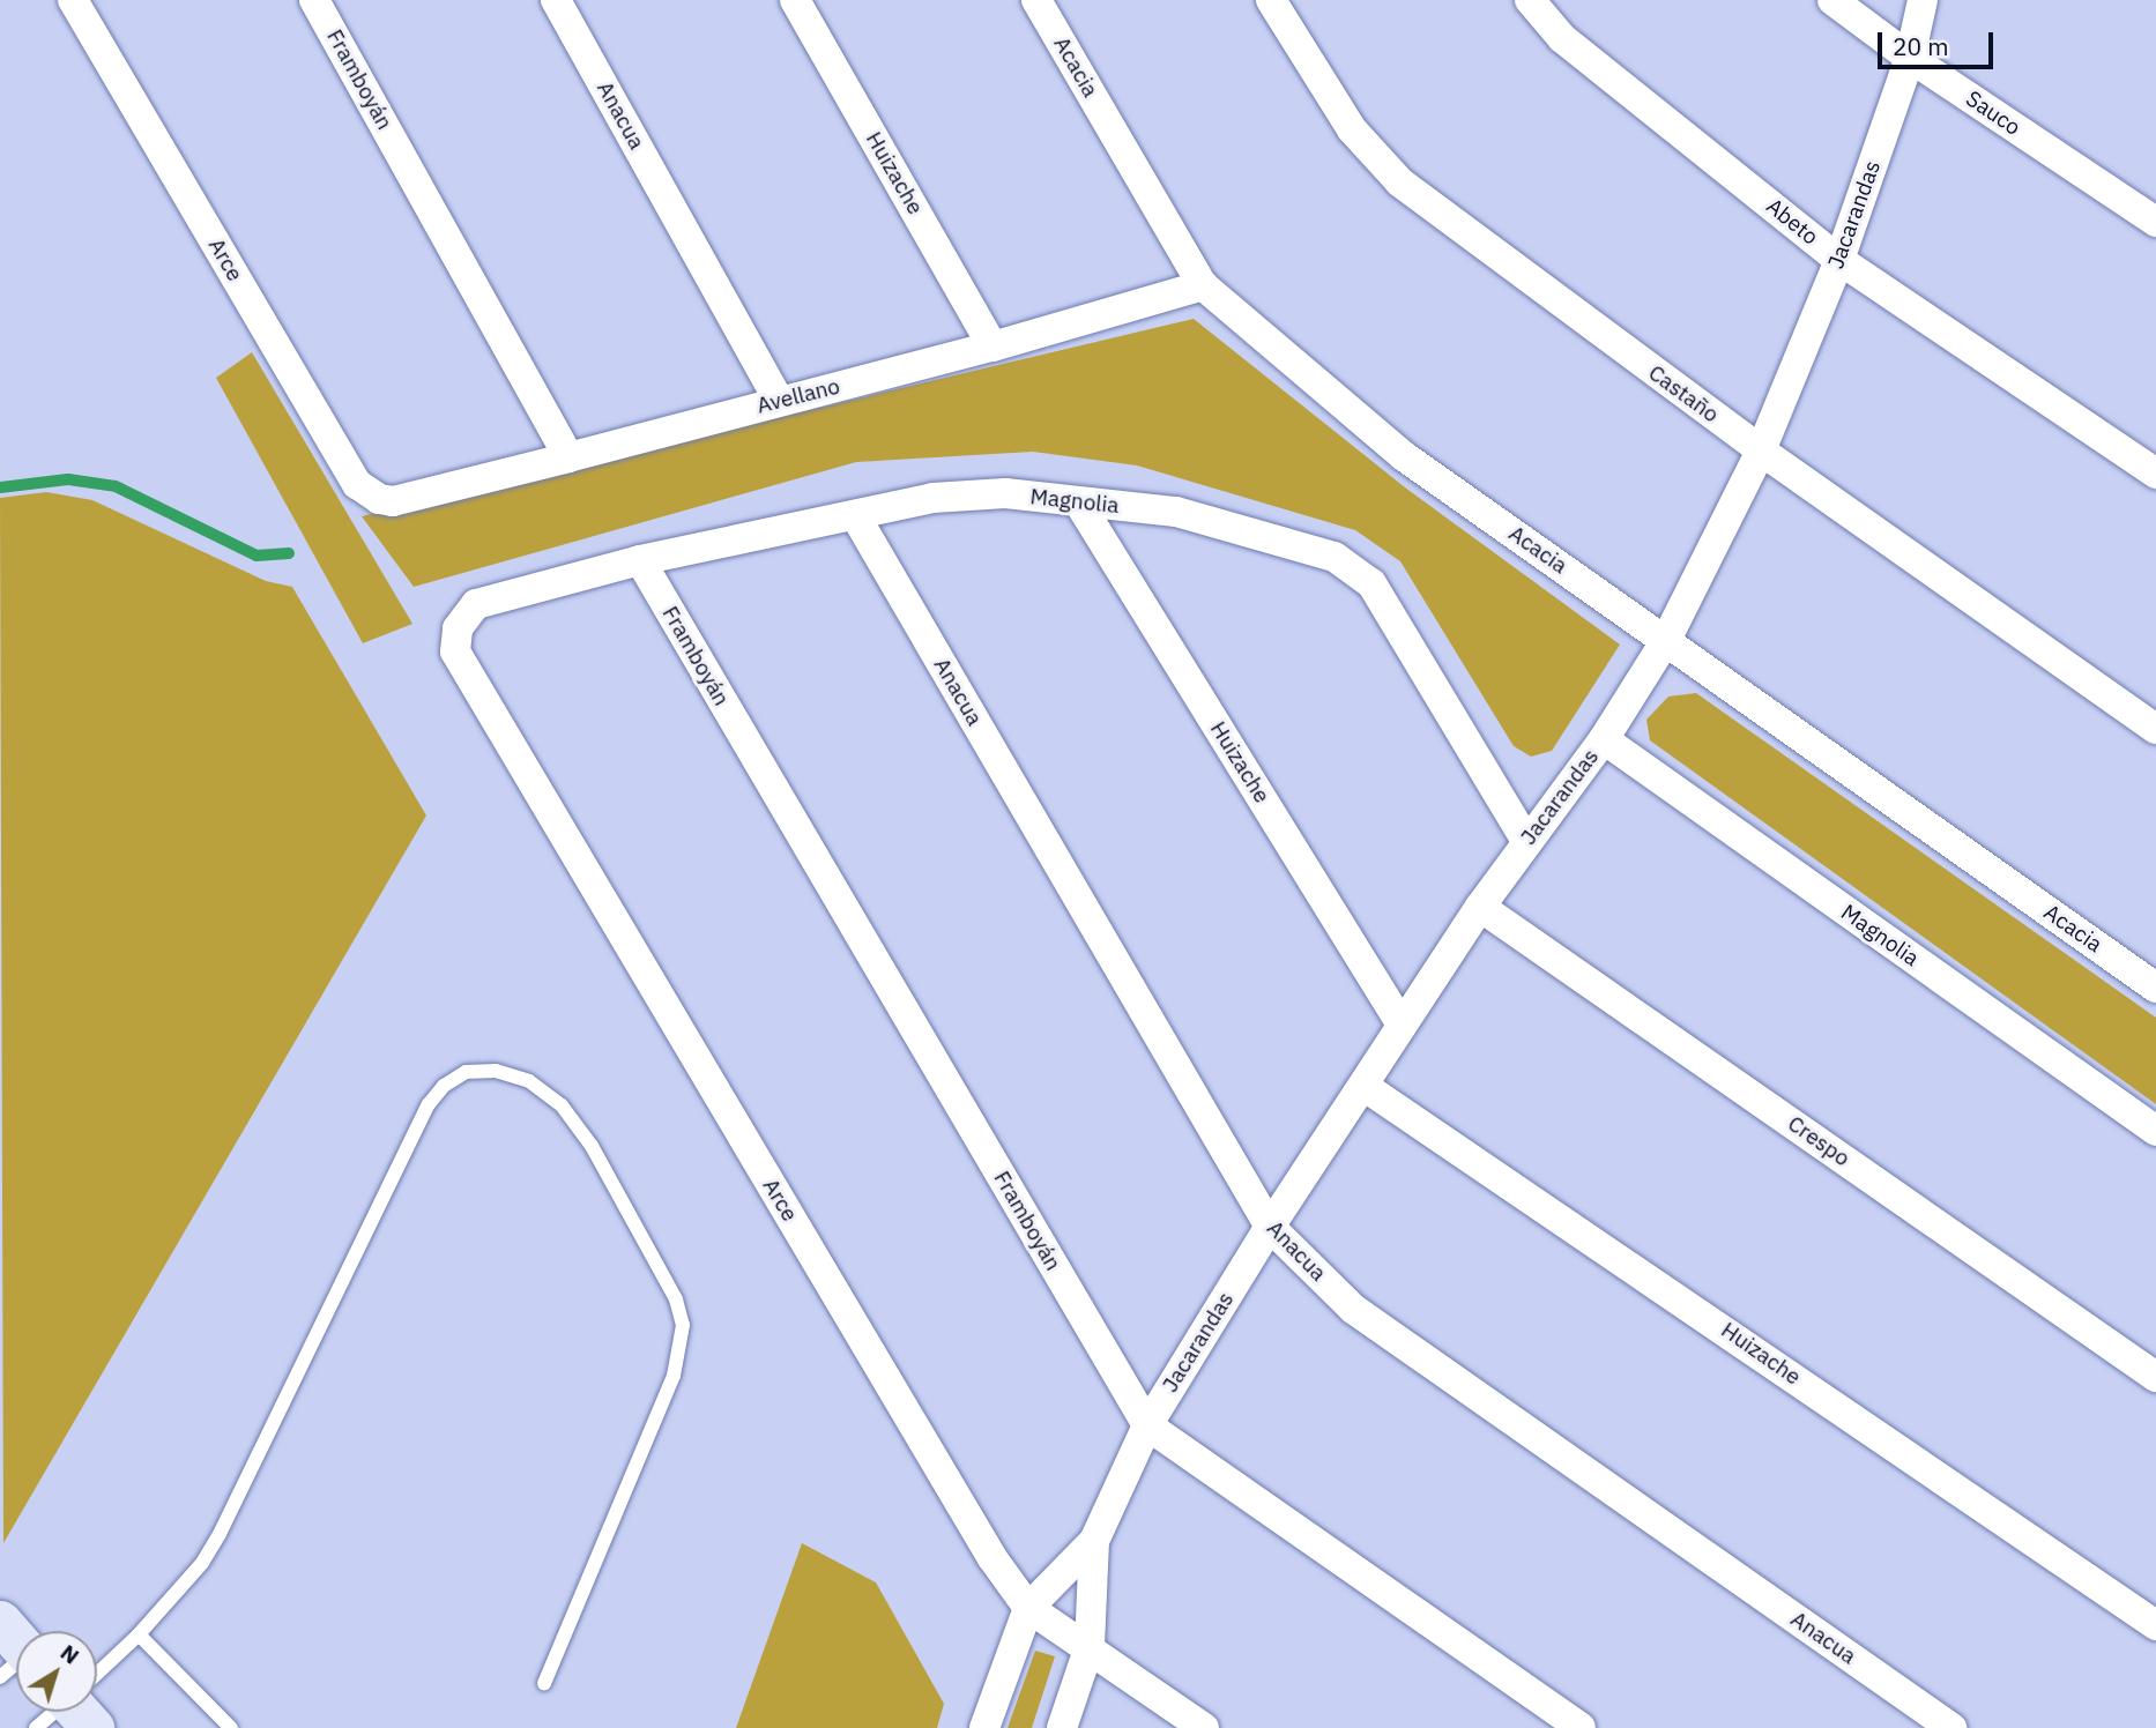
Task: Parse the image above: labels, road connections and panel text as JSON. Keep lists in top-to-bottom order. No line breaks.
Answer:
{"streets":{"street":["Acacia","Framboyán","Sauco","Anacua","Huizache","Jacarandas","Abeto","Arce","Castaño","Avellano","Magnolia","Crespo"]},"crossings":[["Acacia","Jacarandas"],["Acacia","Avellano"],["Framboyán","Jacarandas"],["Framboyán","Avellano"],["Framboyán","Magnolia"],["Sauco","Jacarandas"],["Anacua","Jacarandas"],["Anacua","Avellano"],["Anacua","Magnolia"],["Huizache","Jacarandas"],["Huizache","Avellano"],["Huizache","Magnolia"],["Jacarandas","Abeto"],["Jacarandas","Arce"],["Jacarandas","Castaño"],["Jacarandas","Magnolia"],["Jacarandas","Crespo"],["Arce","Avellano"],["Arce","Magnolia"]],"scale_bar":"20 m","north":"top right"}
